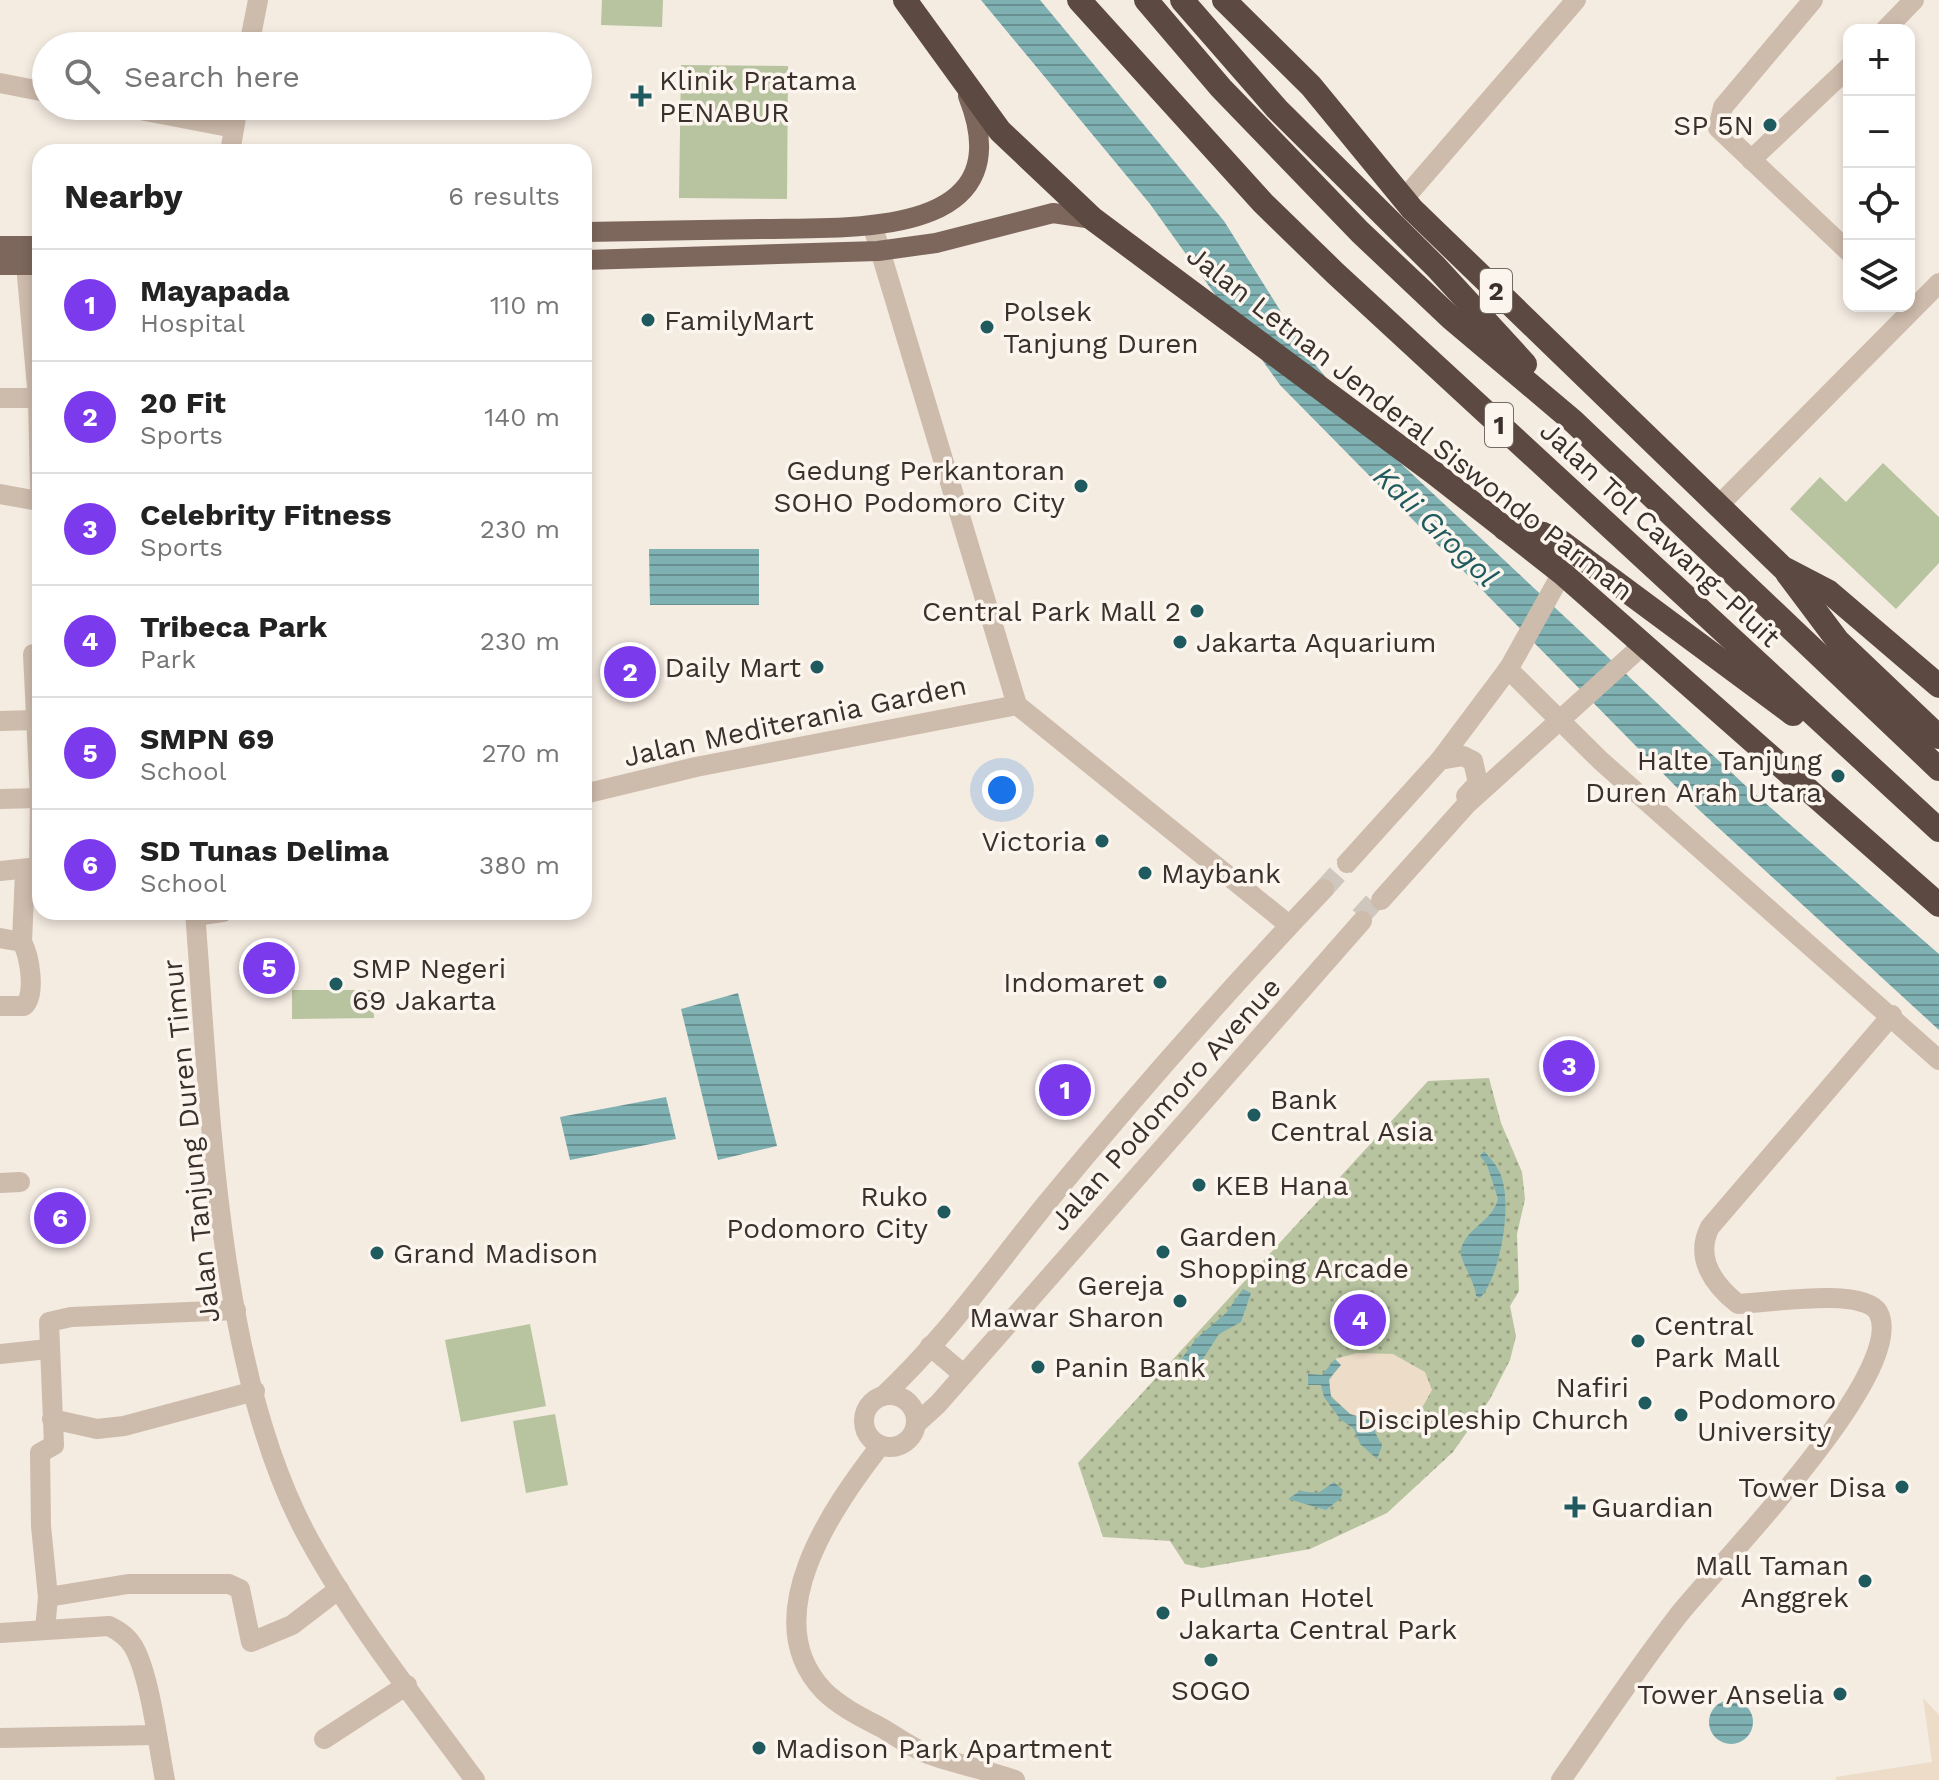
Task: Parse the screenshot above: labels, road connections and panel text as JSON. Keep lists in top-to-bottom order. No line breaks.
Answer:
{"streets":{"highway":["2","Jalan Letnan Jenderal Siswondo Parman","1","Jalan Tol Cawang–Pluit"],"street":["Jalan Mediterania Garden","Jalan Podomoro Avenue","Jalan Tanjung Duren Timur"]},"water":["Kali Grogol"],"places":{"health":["Klinik Pratama PENABUR","Guardian"],"other":["SP 5N","FamilyMart","Polsek Tanjung Duren","Gedung Perkantoran SOHO Podomoro City","Central Park Mall 2","Jakarta Aquarium","Daily Mart","Halte Tanjung Duren Arah Utara","Victoria","Maybank","Indomaret","SMP Negeri 69 Jakarta","Bank Central Asia","KEB Hana","Ruko Podomoro City","Garden Shopping Arcade","Grand Madison","Gereja Mawar Sharon","Central Park Mall","Panin Bank","Nafiri Discipleship Church","Podomoro University","Tower Disa","Mall Taman Anggrek","Pullman Hotel Jakarta Central Park","SOGO","Tower Anselia","Madison Park Apartment"]},"page":{"map_buttons":["+","−"],"search":"Search here","heading":["Nearby","6 results"],"list":[{"mark":"1","name":"Mayapada","note":"Hospital","value":"110 m"},{"mark":"2","name":"20 Fit","note":"Sports","value":"140 m"},{"mark":"3","name":"Celebrity Fitness","note":"Sports","value":"230 m"},{"mark":"4","name":"Tribeca Park","note":"Park","value":"230 m"},{"mark":"5","name":"SMPN 69","note":"School","value":"270 m"},{"mark":"6","name":"SD Tunas Delima","note":"School","value":"380 m"}],"pins":["2","5","3","1","6","4"]}}
